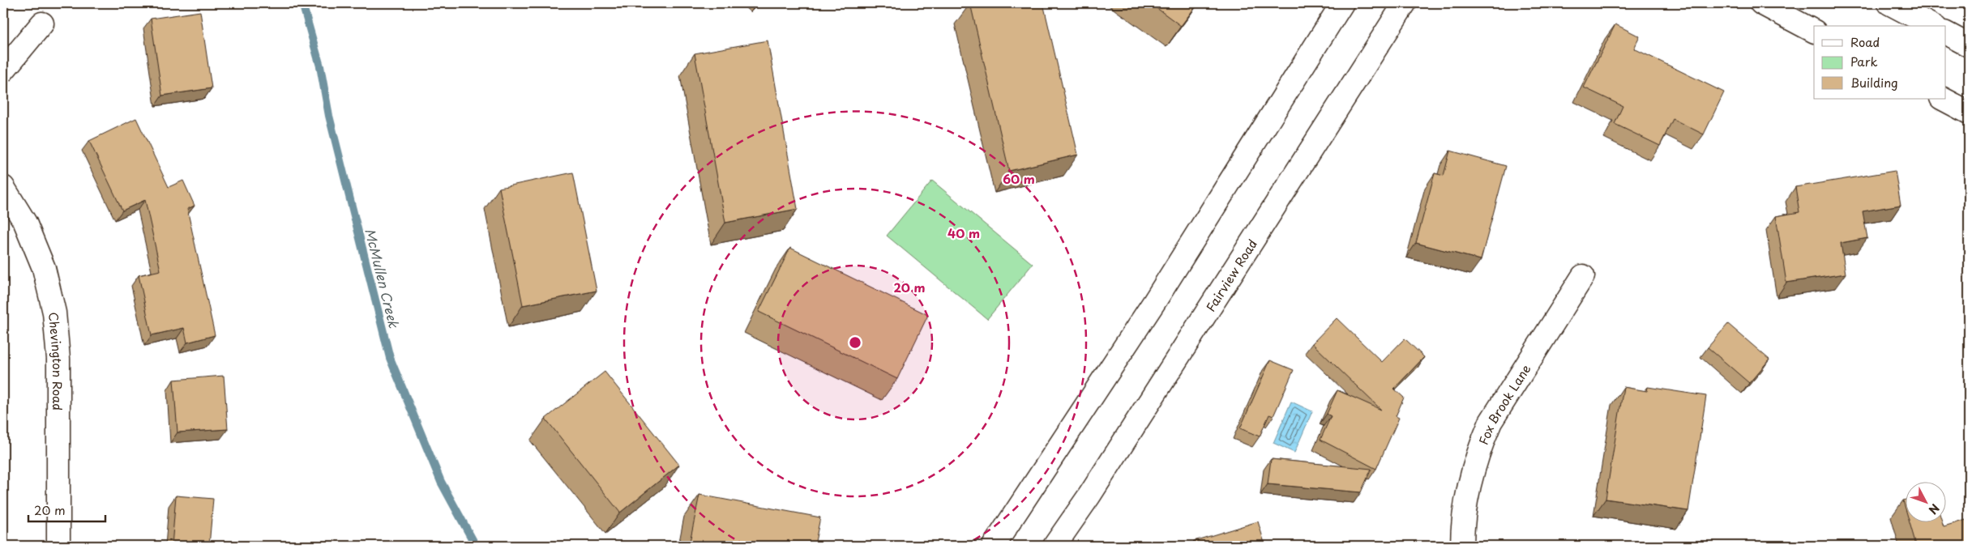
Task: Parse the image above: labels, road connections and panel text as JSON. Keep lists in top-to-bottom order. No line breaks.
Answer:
{"streets":{"main road":["Fairview Road","Chevington Road","Fox Brook Lane"]},"water":["McMullen Creek"],"legend":["Road","Park","Building"],"scale_bar":"20 m","north":"bottom right","rings":["60 m","40 m","20 m"]}
